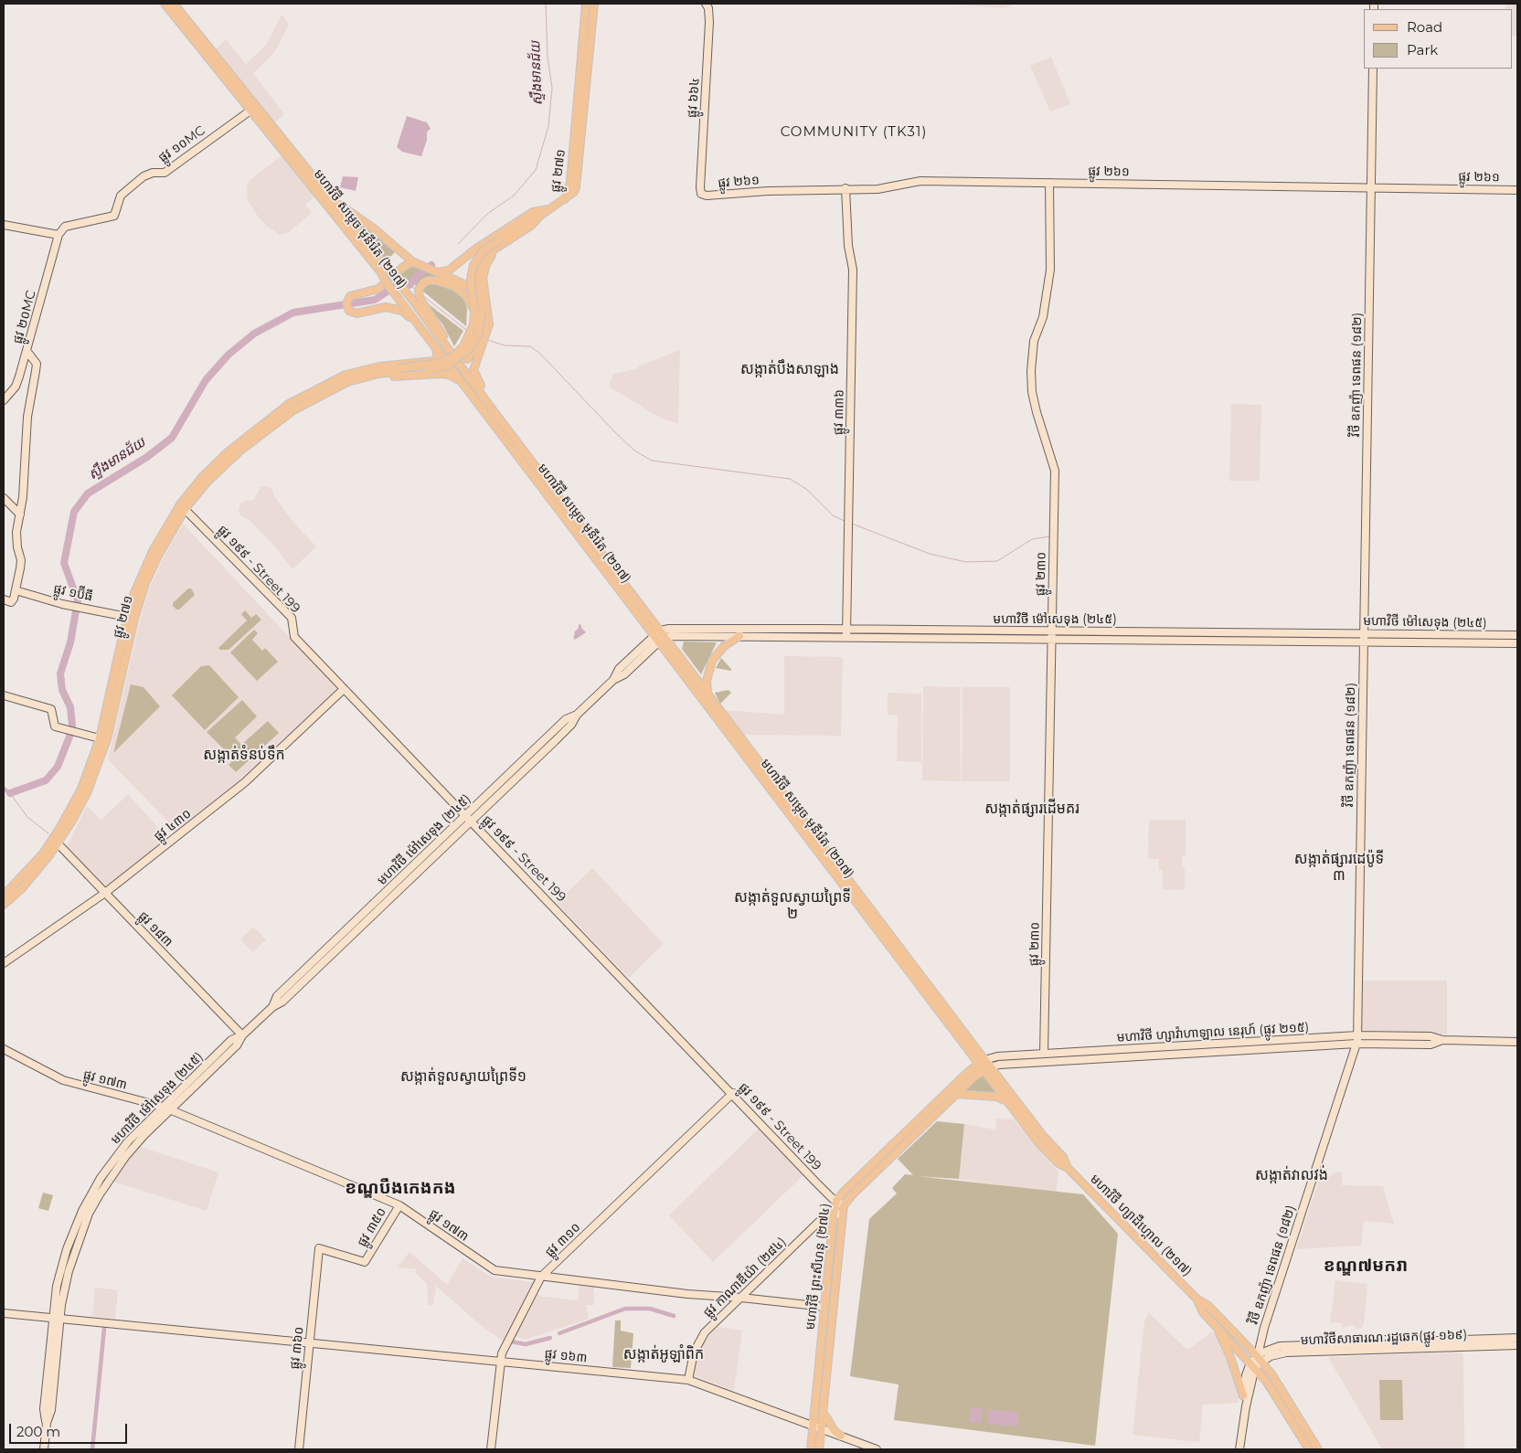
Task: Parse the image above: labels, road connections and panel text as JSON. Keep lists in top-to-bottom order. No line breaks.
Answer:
{"streets":{"main road":["ផ្លូវ ២៧១","មហាវិថី សម្តេច មុនីរ៉េត (២១៧)","មហាវិថី ហ្សាដឹហ្គោល (២១៧)","មហាវិថី ព្រះសីហនុ (២៧៤)"],"street":["ផ្លូវ ៦៦៤","ផ្លូវ ១០MC","ផ្លូវ ២៦១","ផ្លូវ ២០MC","វិថី ឧកញ៉ា ទេពផន (១៨២)","ផ្លូវ ៣៣៦","ផ្លូវ ១៩៩ - Street 199","ផ្លូវ ២៣០","ផ្លូវ ១ប៊ីធី","មហាវិថី ម៉ៅសេទុង (២៤៥)","ផ្លូវ ៤៣០","ផ្លូវ ១៨៣","មហាវិថី ហ្សាវ៉ាហាឡាល នេរុហ៍ (ផ្លូវ ២១៥)","ផ្លូវ ១៧៣","ផ្លូវ ៣៥០","ផ្លូវ ៣១០","ផ្លូវ កាណាឌីយ៉ា (២៨៤)","មហាវិថីសាធារណៈរដ្ឋឆេក(ផ្លូវ ១៦៩)","ផ្លូវ ៣៦០","ផ្លូវ ១៦៣"]},"crossings":[["ផ្លូវ ៦៦៤","ផ្លូវ ២៦១"],["ផ្លូវ ១០MC","មហាវិថី សម្តេច មុនីរ៉េត (២១៧)"],["ផ្លូវ ១០MC","ផ្លូវ ២០MC"],["ផ្លូវ ២៧១","ផ្លូវ ១៩៩ - Street 199"],["ផ្លូវ ២៧១","ផ្លូវ ១ប៊ីធី"],["ផ្លូវ ២៧១","ផ្លូវ ១៨៣"],["ផ្លូវ ២៦១","វិថី ឧកញ៉ា ទេពផន (១៨២)"],["ផ្លូវ ២៦១","ផ្លូវ ៣៣៦"],["ផ្លូវ ២៦១","ផ្លូវ ២៣០"],["មហាវិថី សម្តេច មុនីរ៉េត (២១៧)","មហាវិថី ម៉ៅសេទុង (២៤៥)"],["មហាវិថី សម្តេច មុនីរ៉េត (២១៧)","មហាវិថី ហ្សាវ៉ាហាឡាល នេរុហ៍ (ផ្លូវ ២១៥)"],["មហាវិថី សម្តេច មុនីរ៉េត (២១៧)","មហាវិថី ហ្សាដឹហ្គោល (២១៧)"],["មហាវិថី សម្តេច មុនីរ៉េត (២១៧)","មហាវិថី ព្រះសីហនុ (២៧៤)"],["វិថី ឧកញ៉ា ទេពផន (១៨២)","មហាវិថី ម៉ៅសេទុង (២៤៥)"],["វិថី ឧកញ៉ា ទេពផន (១៨២)","មហាវិថី ហ្សាវ៉ាហាឡាល នេរុហ៍ (ផ្លូវ ២១៥)"],["វិថី ឧកញ៉ា ទេពផន (១៨២)","មហាវិថី ហ្សាដឹហ្គោល (២១៧)"],["វិថី ឧកញ៉ា ទេពផន (១៨២)","មហាវិថីសាធារណៈរដ្ឋឆេក(ផ្លូវ ១៦៩)"],["ផ្លូវ ៣៣៦","មហាវិថី ម៉ៅសេទុង (២៤៥)"],["ផ្លូវ ១៩៩ - Street 199","មហាវិថី ម៉ៅសេទុង (២៤៥)"],["ផ្លូវ ១៩៩ - Street 199","ផ្លូវ ៤៣០"],["ផ្លូវ ១៩៩ - Street 199","ផ្លូវ ៣១០"],["ផ្លូវ ១៩៩ - Street 199","មហាវិថី ព្រះសីហនុ (២៧៤)"],["ផ្លូវ ២៣០","មហាវិថី ម៉ៅសេទុង (២៤៥)"],["ផ្លូវ ២៣០","មហាវិថី ហ្សាវ៉ាហាឡាល នេរុហ៍ (ផ្លូវ ២១៥)"],["មហាវិថី ម៉ៅសេទុង (២៤៥)","ផ្លូវ ១៨៣"],["មហាវិថី ម៉ៅសេទុង (២៤៥)","ផ្លូវ ១៧៣"],["មហាវិថី ម៉ៅសេទុង (២៤៥)","ផ្លូវ ១៦៣"],["ផ្លូវ ៤៣០","ផ្លូវ ១៨៣"],["មហាវិថី ហ្សាវ៉ាហាឡាល នេរុហ៍ (ផ្លូវ ២១៥)","មហាវិថី ហ្សាដឹហ្គោល (២១៧)"],["មហាវិថី ហ្សាវ៉ាហាឡាល នេរុហ៍ (ផ្លូវ ២១៥)","មហាវិថី ព្រះសីហនុ (២៧៤)"],["ផ្លូវ ១៧៣","ផ្លូវ ៣៥០"],["ផ្លូវ ១៧៣","ផ្លូវ ៣១០"],["ផ្លូវ ១៧៣","មហាវិថី ព្រះសីហនុ (២៧៤)"],["ផ្លូវ ១៧៣","ផ្លូវ កាណាឌីយ៉ា (២៨៤)"],["មហាវិថី ហ្សាដឹហ្គោល (២១៧)","មហាវិថី ព្រះសីហនុ (២៧៤)"],["មហាវិថី ហ្សាដឹហ្គោល (២១៧)","មហាវិថីសាធារណៈរដ្ឋឆេក(ផ្លូវ ១៦៩)"],["ផ្លូវ ៣៥០","ផ្លូវ ៣៦០"],["ផ្លូវ ៣១០","ផ្លូវ ១៦៣"],["មហាវិថី ព្រះសីហនុ (២៧៤)","ផ្លូវ កាណាឌីយ៉ា (២៨៤)"],["មហាវិថី ព្រះសីហនុ (២៧៤)","ផ្លូវ ១៦៣"],["ផ្លូវ កាណាឌីយ៉ា (២៨៤)","ផ្លូវ ១៦៣"],["ផ្លូវ ៣៦០","ផ្លូវ ១៦៣"]],"districts":["COMMUNITY (TK31)","សង្កាត់បឹងសាឡាង","សង្កាត់ទំនប់ទឹក","សង្កាត់ផ្សារដើមគរ","សង្កាត់ផ្សារដេប៉ូទី ៣","សង្កាត់ទួលស្វាយព្រៃទី ២","សង្កាត់ទួលស្វាយព្រៃទី១","សង្កាត់វាលវង់","ខណ្ឌបឹងកេងកង","ខណ្ឌ៧មករា","សង្កាត់អូឡាំពិក"],"water":["ស្ទឹងមានជ័យ"],"legend":["Road","Park"],"scale_bar":"200 m"}
